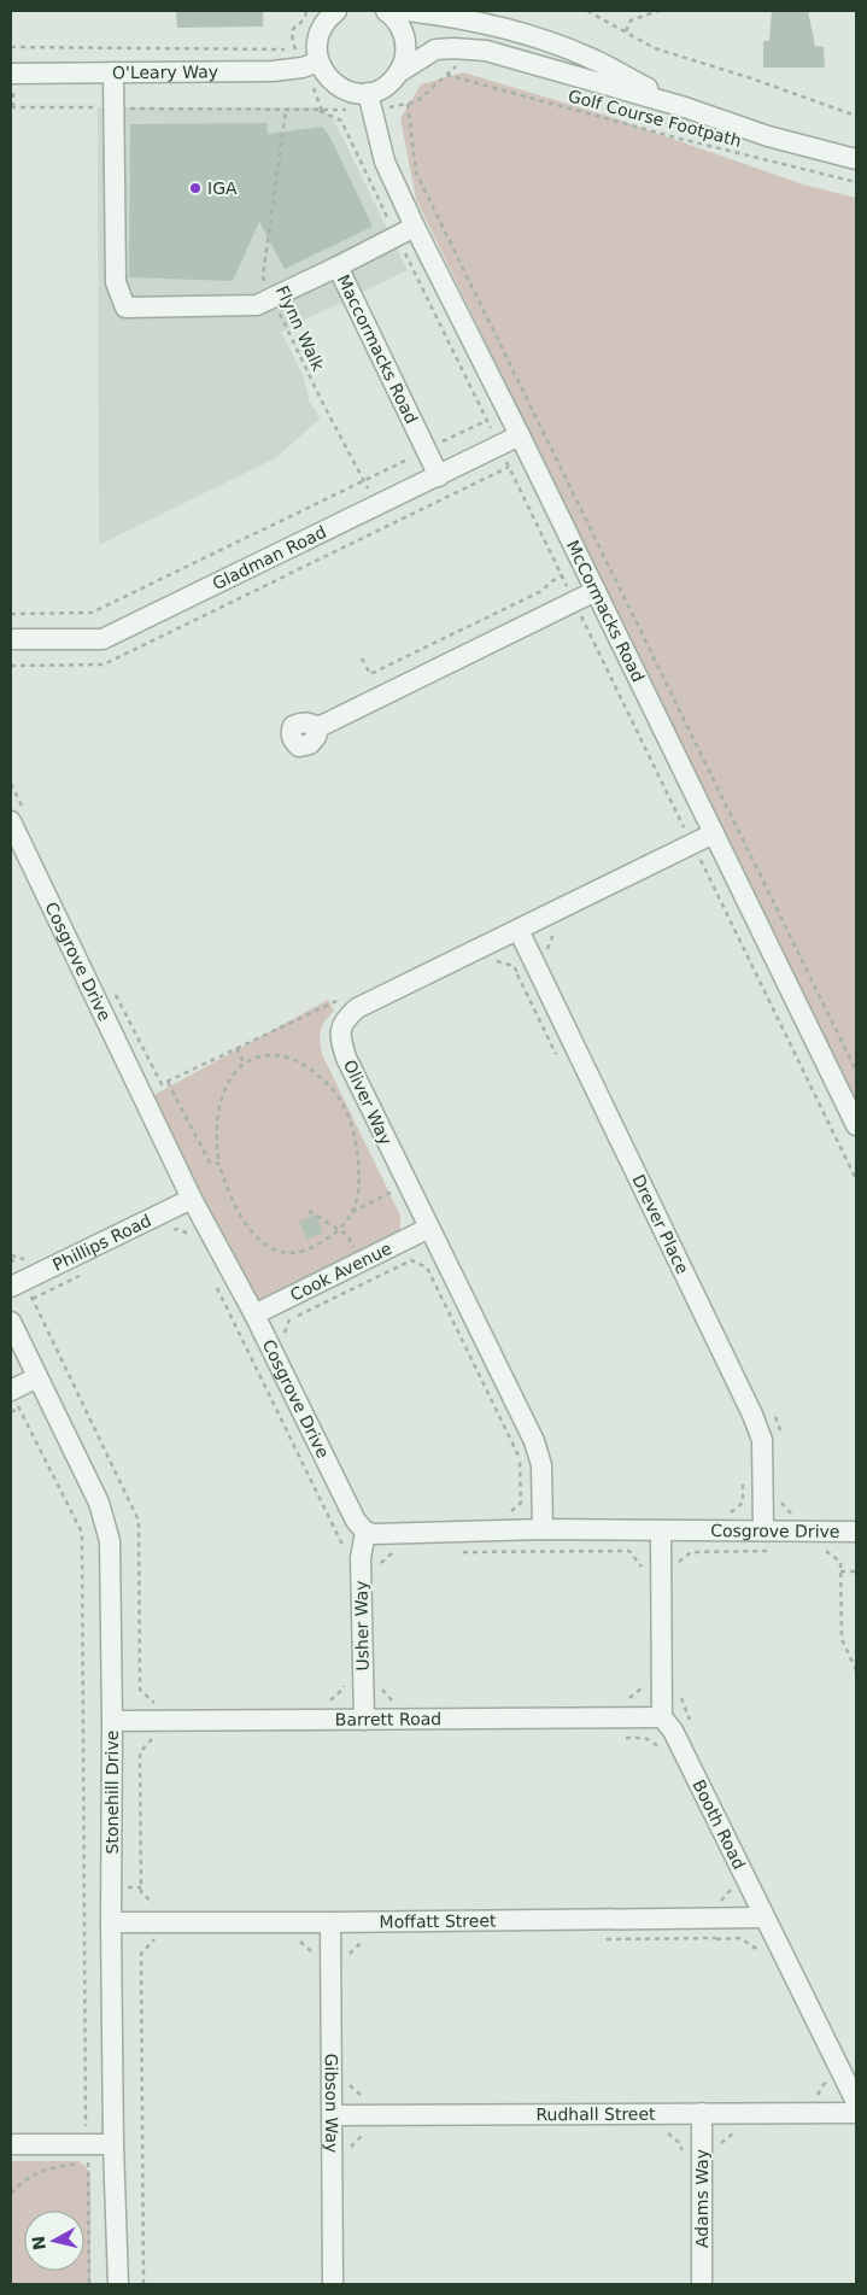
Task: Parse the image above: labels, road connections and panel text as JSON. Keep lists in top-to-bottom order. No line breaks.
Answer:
{"streets":{"street":["O'Leary Way","Maccormacks Road","Gladman Road","McCormacks Road","Cosgrove Drive","Oliver Way","Drever Place","Phillips Road","Cook Avenue","Usher Way","Barrett Road","Stonehill Drive","Booth Road","Moffatt Street","Gibson Way","Rudhall Street","Adams Way"],"path":["Golf Course Footpath","Flynn Walk"]},"crossings":[["Flynn Walk","Gladman Road"],["Maccormacks Road","Gladman Road"],["Maccormacks Road","McCormacks Road"],["Gladman Road","McCormacks Road"],["McCormacks Road","Oliver Way"],["Cosgrove Drive","Oliver Way"],["Cosgrove Drive","Drever Place"],["Cosgrove Drive","Phillips Road"],["Cosgrove Drive","Cook Avenue"],["Cosgrove Drive","Usher Way"],["Oliver Way","Drever Place"],["Oliver Way","Cook Avenue"],["Usher Way","Barrett Road"],["Barrett Road","Stonehill Drive"],["Barrett Road","Booth Road"],["Stonehill Drive","Moffatt Street"],["Booth Road","Moffatt Street"],["Moffatt Street","Gibson Way"],["Gibson Way","Rudhall Street"],["Rudhall Street","Adams Way"]],"places":["IGA"],"north":"left"}
